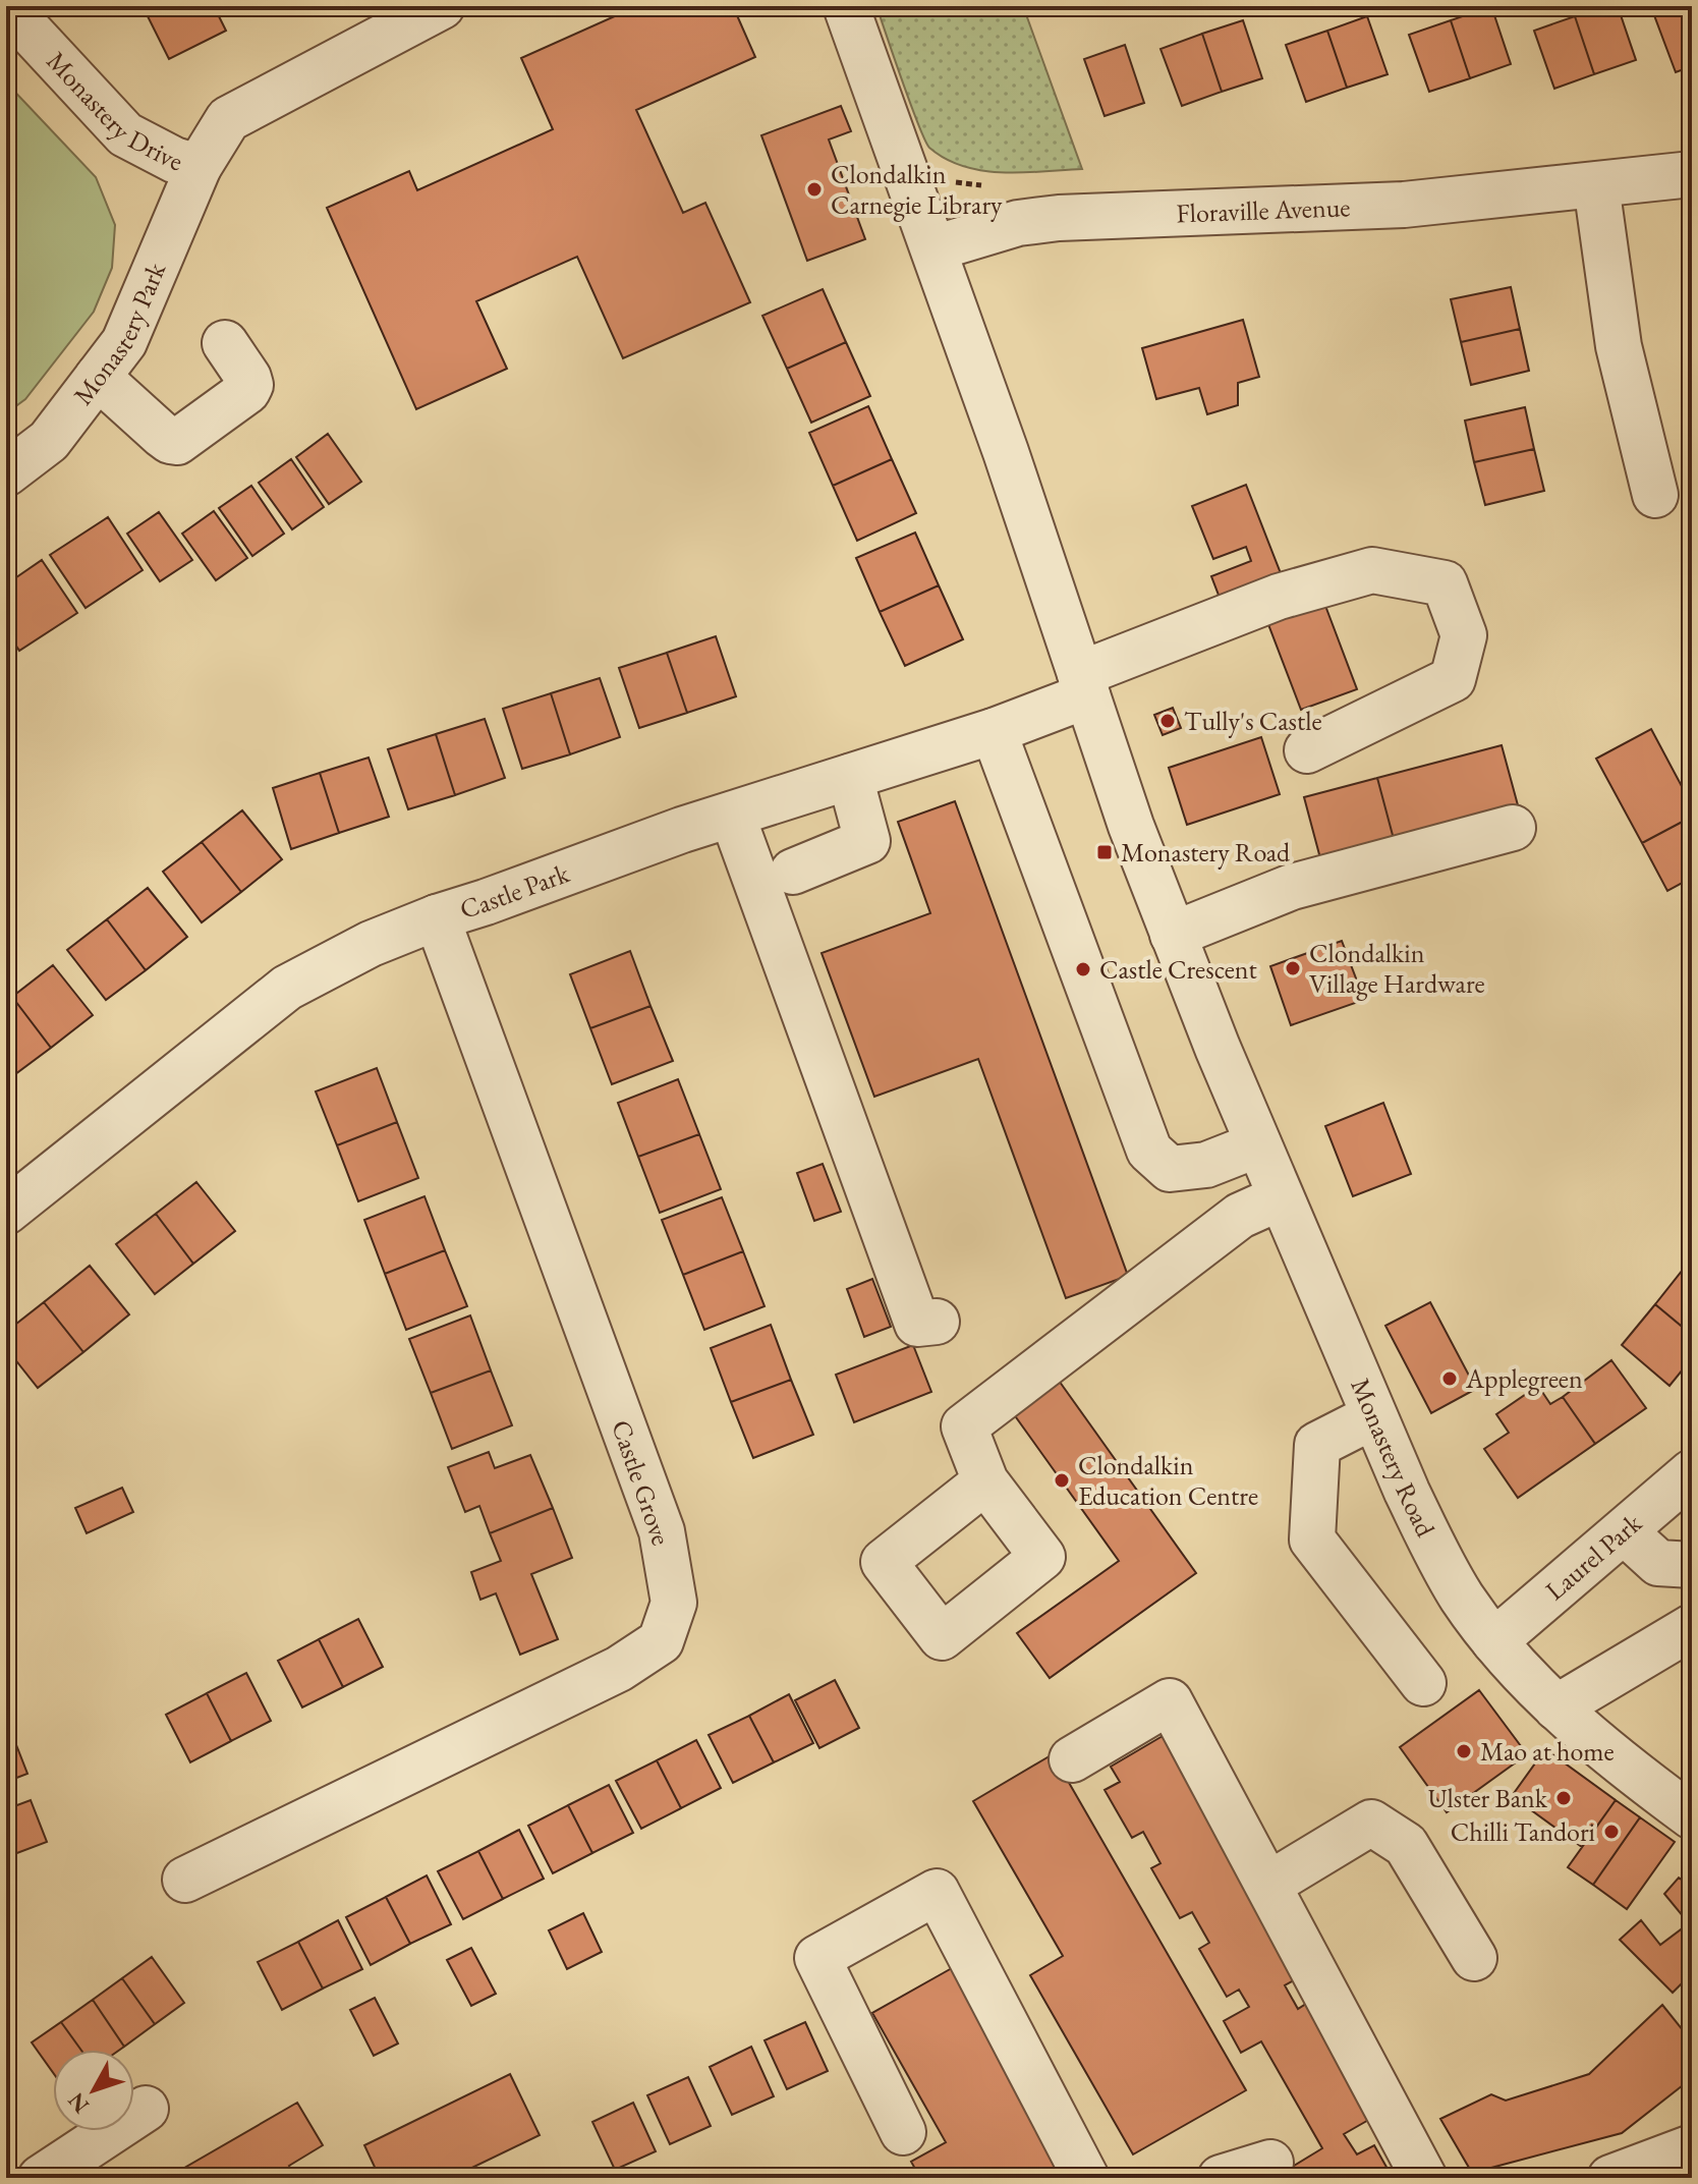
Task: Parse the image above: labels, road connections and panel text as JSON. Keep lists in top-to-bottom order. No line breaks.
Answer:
{"streets":{"street":["Monastery Drive","Floraville Avenue","Monastery Park","Castle Park","Monastery Road","Castle Grove","Laurel Park"]},"crossings":[["Monastery Drive","Monastery Park"],["Floraville Avenue","Monastery Road"],["Castle Park","Monastery Road"],["Castle Park","Castle Grove"],["Monastery Road","Laurel Park"]],"places":{"other":["Clondalkin Carnegie Library","Tully's Castle","Clondalkin Village Hardware","Castle Crescent","Applegreen","Clondalkin Education Centre","Mao at home","Ulster Bank","Chilli Tandori"],"transit":["Monastery Road"]},"north":"bottom left"}
